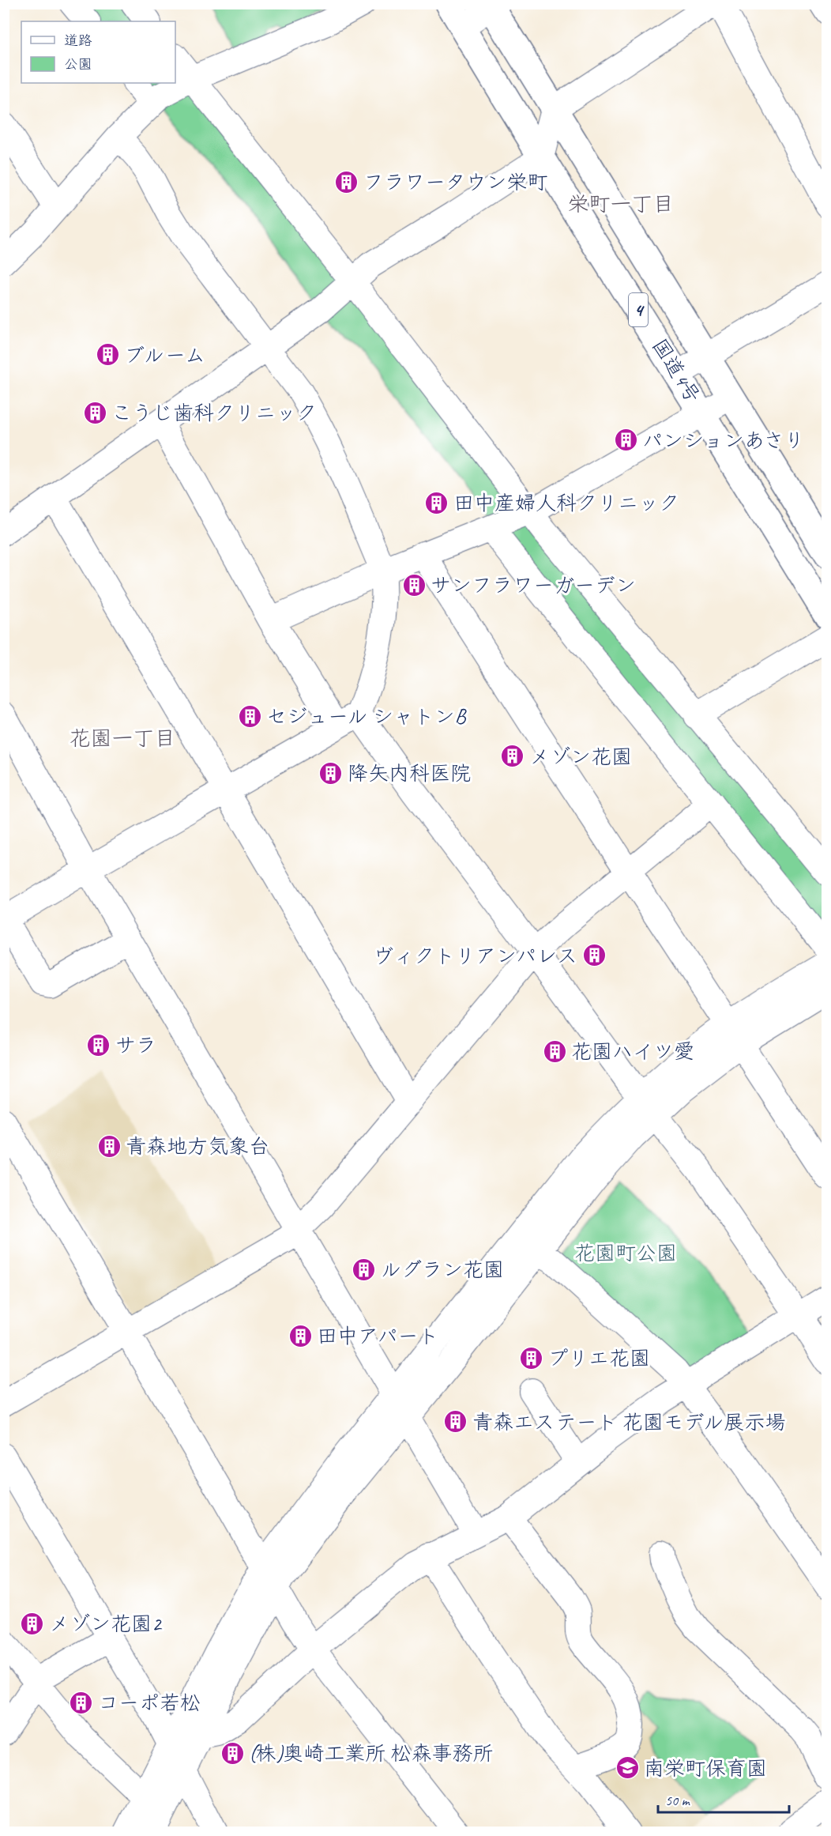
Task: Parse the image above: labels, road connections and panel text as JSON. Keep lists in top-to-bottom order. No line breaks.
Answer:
{"streets":{"highway":["4","国道4号"]},"districts":["栄町一丁目","花園一丁目"],"parks":["花園町公園"],"places":{"building":["フラワータウン栄町","ブルーム","こうじ歯科クリニック","パンションあさり","田中産婦人科クリニック","サンフラワーガーデン","セジュール シャトンB","メゾン花園","降矢内科医院","ヴィクトリアンパレス","サラ","花園ハイツ愛","青森地方気象台","ルグラン花園","田中アパート","プリエ花園","青森エステート 花園モデル展示場","メゾン花園2","コーポ若松","(株)奥崎工業所 松森事務所"],"school or university":["南栄町保育園"]},"legend":["道路","公園"],"scale_bar":"50 m"}
